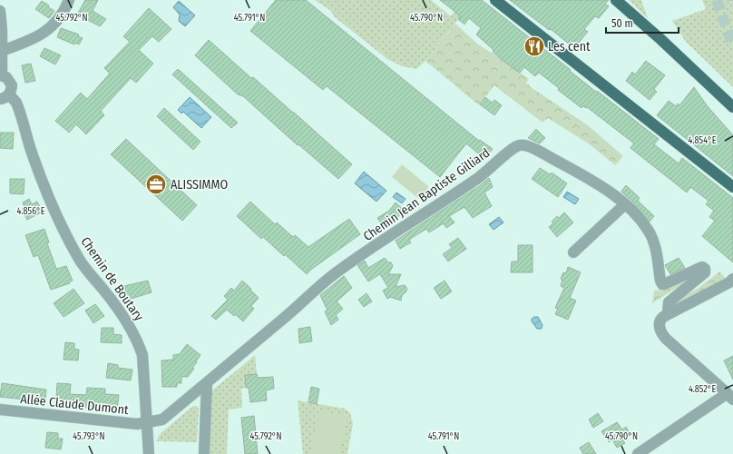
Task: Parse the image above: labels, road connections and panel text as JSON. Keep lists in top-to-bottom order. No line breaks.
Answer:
{"streets":{"street":["Chemin Jean Baptiste Gilliard","Chemin de Boutary","Allée Claude Dumont"]},"crossings":[["Chemin Jean Baptiste Gilliard","Chemin de Boutary"],["Chemin Jean Baptiste Gilliard","Allée Claude Dumont"],["Chemin de Boutary","Allée Claude Dumont"]],"places":{"restaurant":["Les cent"],"office":["ALISSIMMO"]},"scale_bar":"50 m","coordinates":["45.792°N","45.791°N","45.790°N","4.854°E","4.856°E","4.852°E","45.793°N"]}
